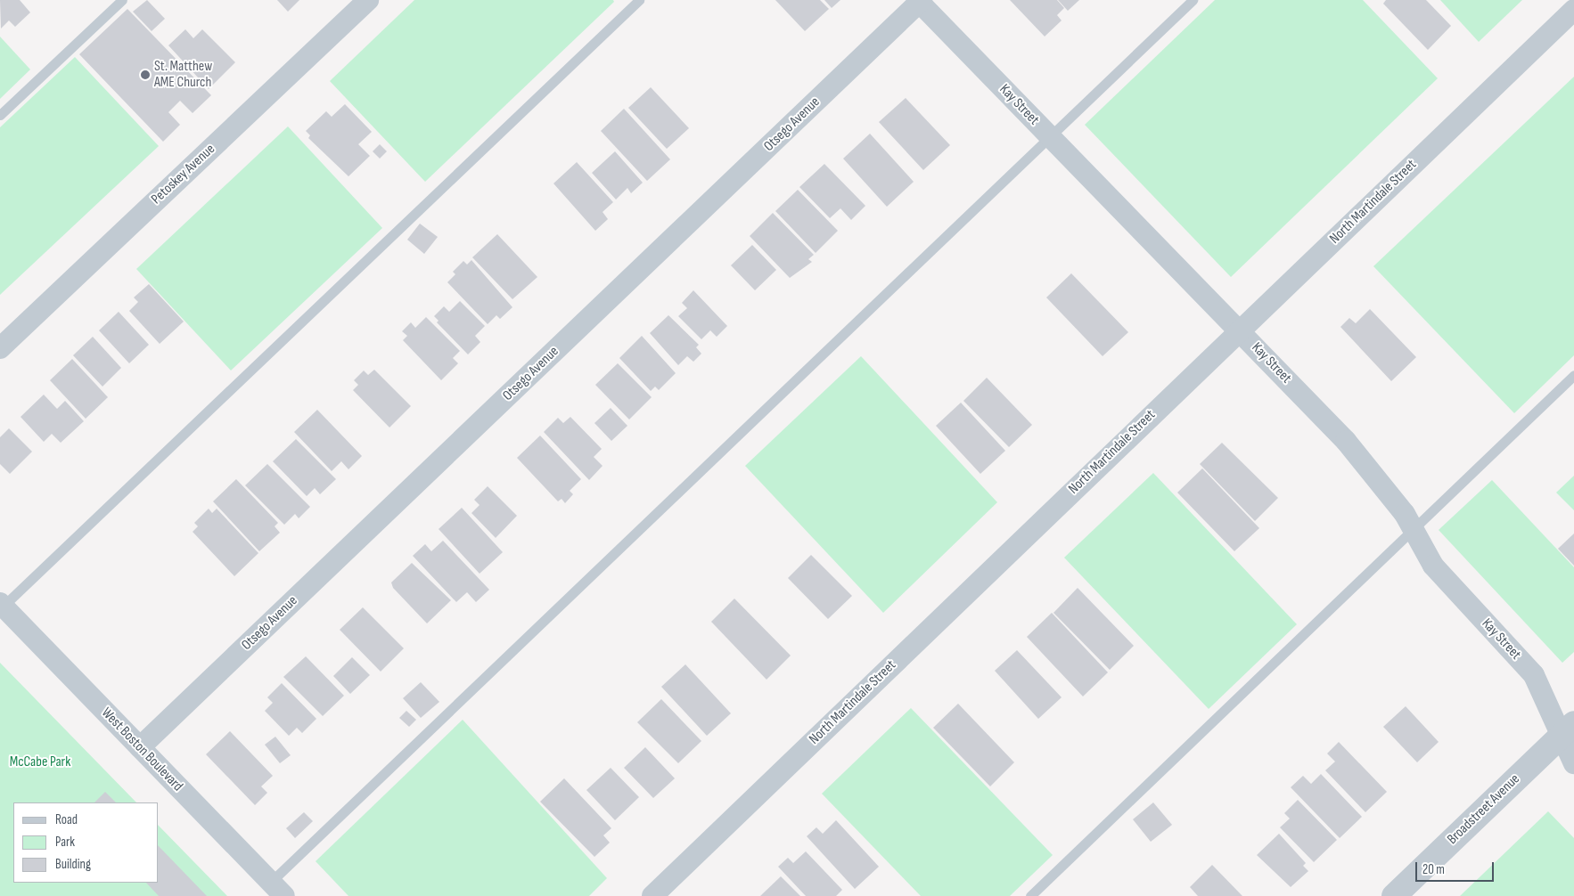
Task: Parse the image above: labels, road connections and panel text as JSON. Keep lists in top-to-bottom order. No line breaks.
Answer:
{"streets":{"street":["Kay Street","Otsego Avenue","Petoskey Avenue","North Martindale Street","West Boston Boulevard","Broadstreet Avenue"]},"crossings":[["Kay Street","Otsego Avenue"],["Kay Street","North Martindale Street"],["Kay Street","Broadstreet Avenue"],["Otsego Avenue","West Boston Boulevard"]],"parks":["McCabe Park"],"places":["St. Matthew AME Church"],"legend":["Road","Park","Building"],"scale_bar":"20 m"}
